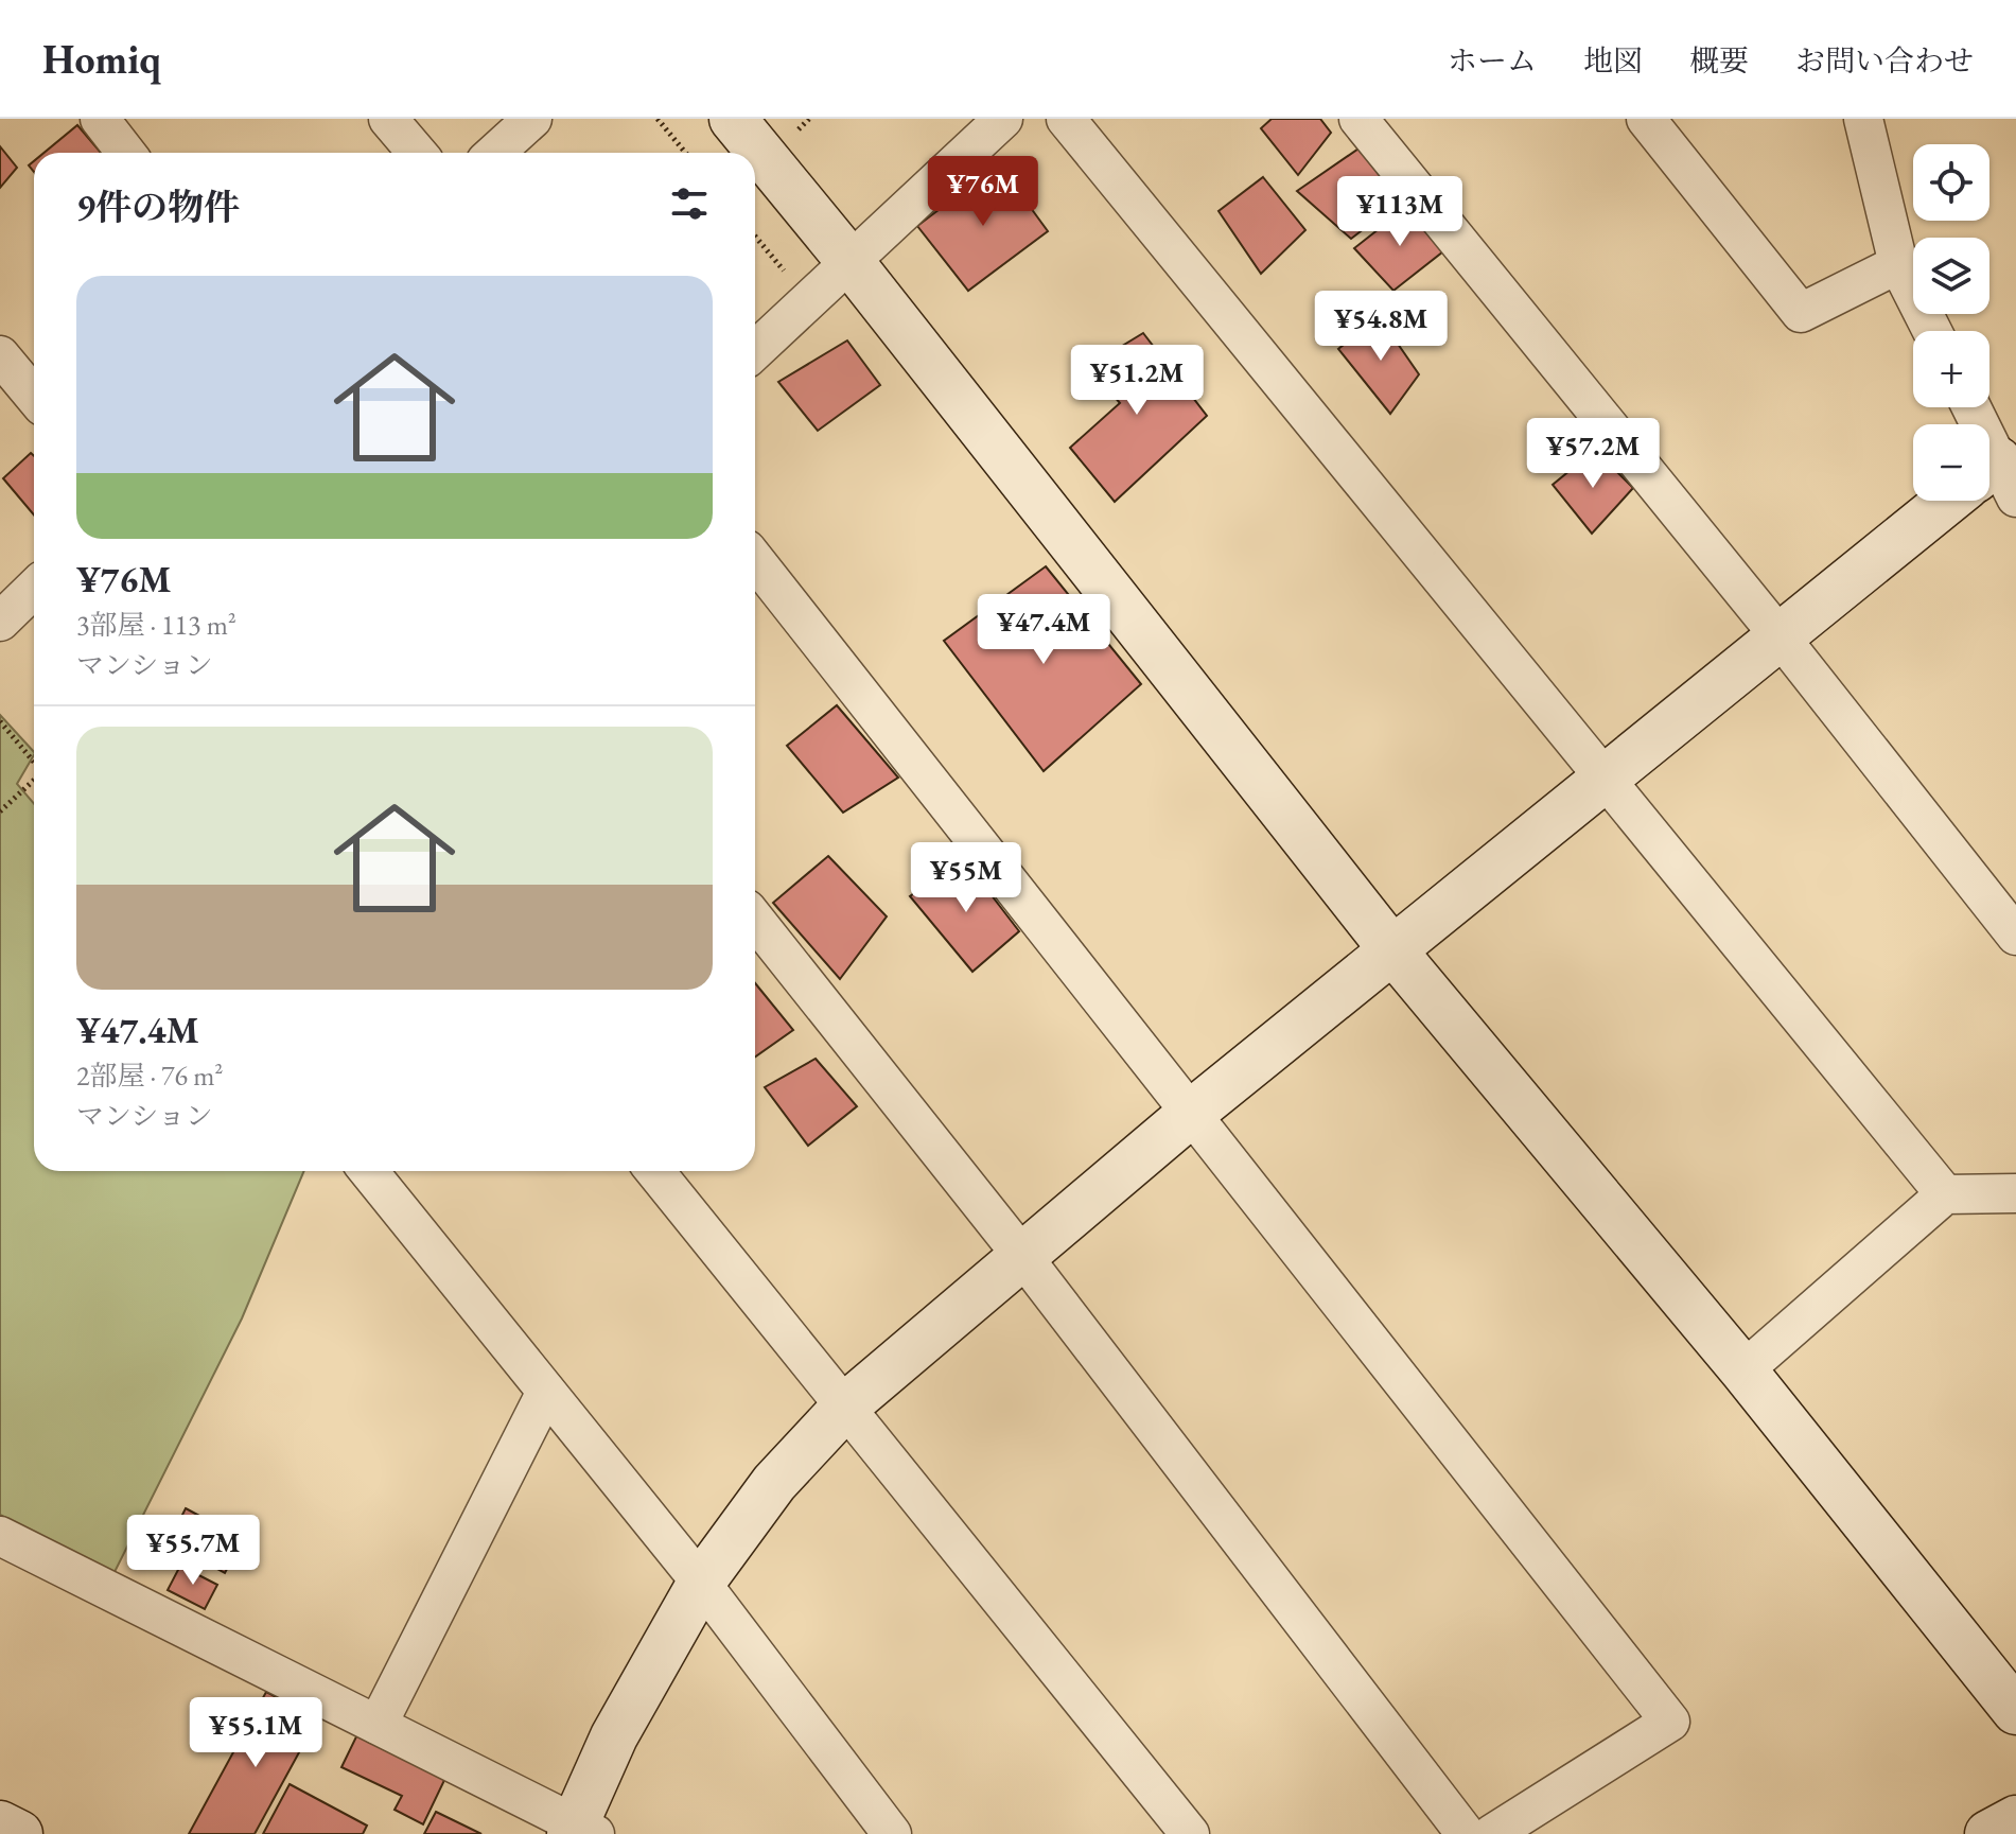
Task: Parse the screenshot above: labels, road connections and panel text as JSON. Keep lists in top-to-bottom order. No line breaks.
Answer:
{"page":{"header":"Homiq","nav":["ホーム","地図","概要","お問い合わせ"],"map_buttons":["+","−"],"heading":"9件の物件","price":["¥76M","¥113M","¥54.8M","¥51.2M","¥57.2M","¥47.4M","¥55M","¥55.7M","¥55.1M"],"list":[{"name":"¥76M","note":"3部屋 · 113 m² · マンション"},{"name":"¥47.4M","note":"2部屋 · 76 m² · マンション"}]}}
